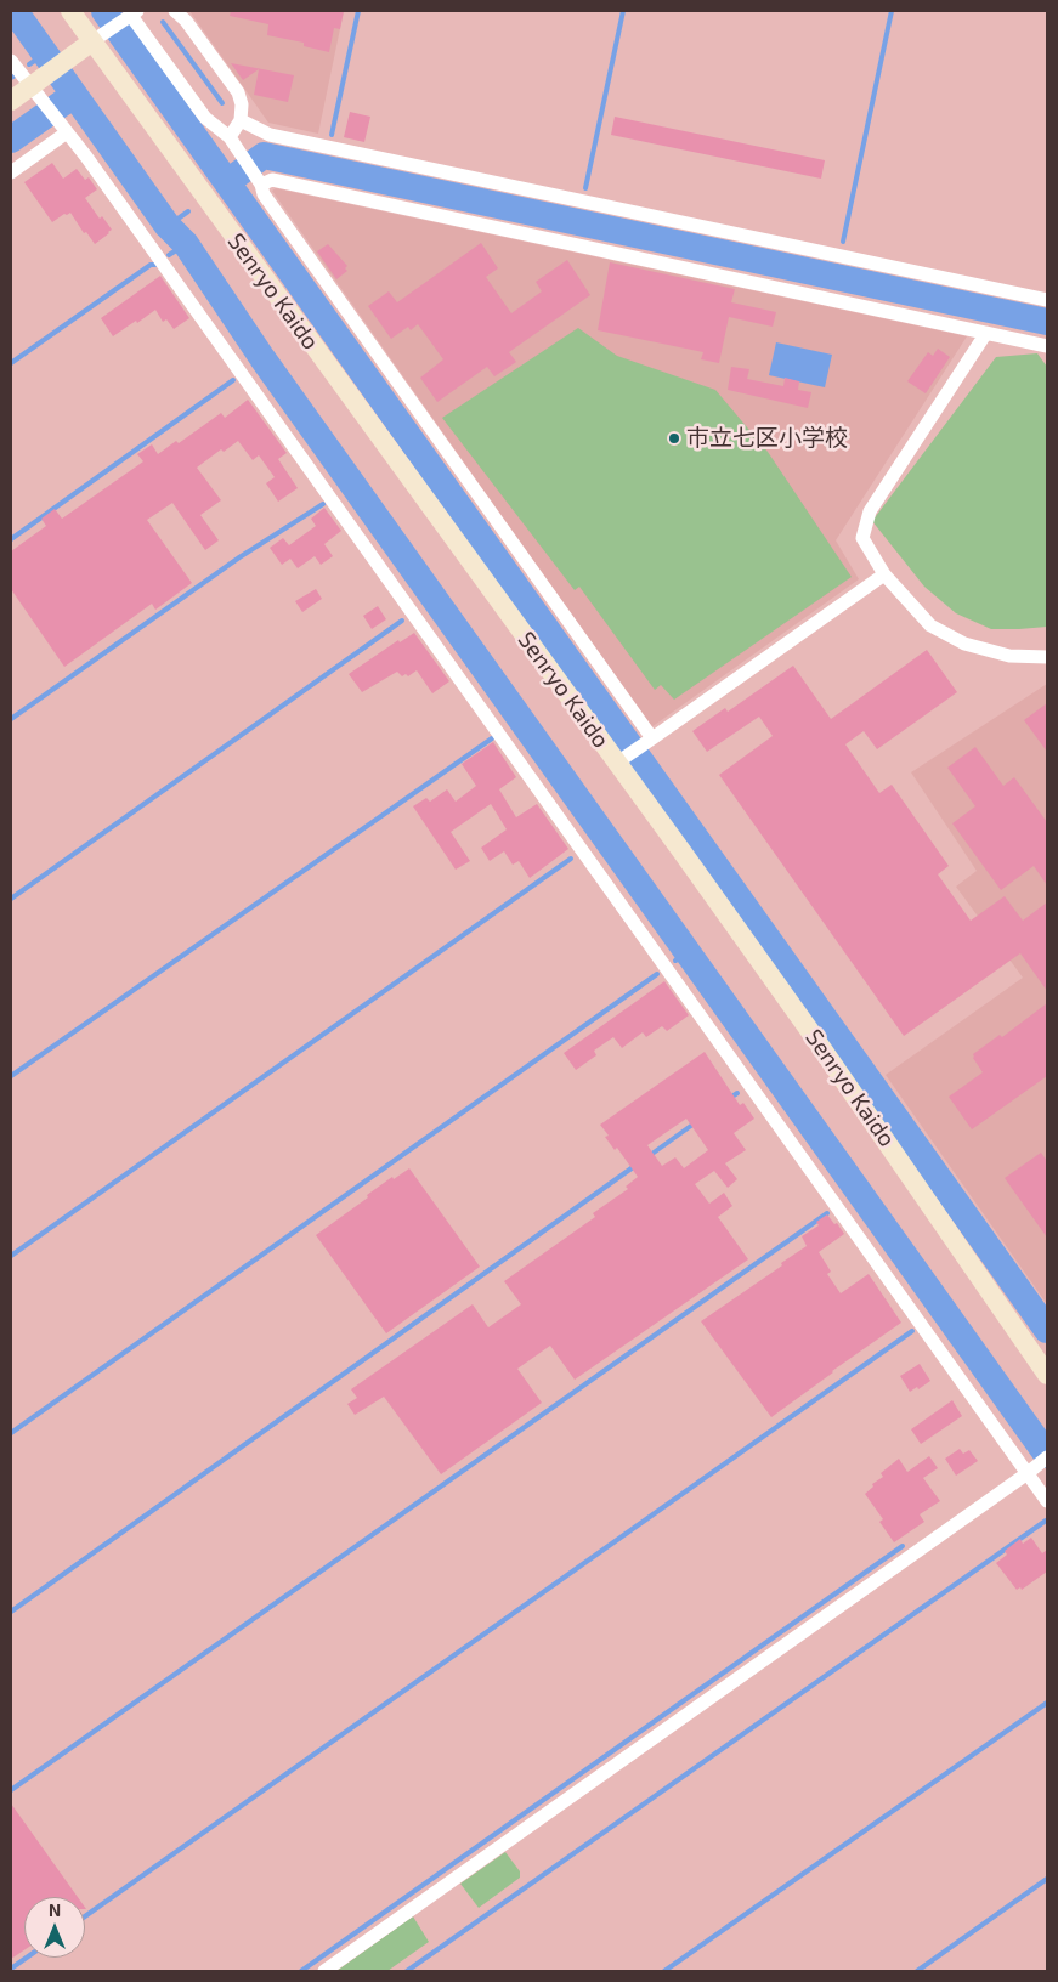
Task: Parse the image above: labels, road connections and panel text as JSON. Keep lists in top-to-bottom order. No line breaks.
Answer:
{"streets":{"street":["Senryo Kaido"]},"places":["市立七区小学校"],"north":"top"}
